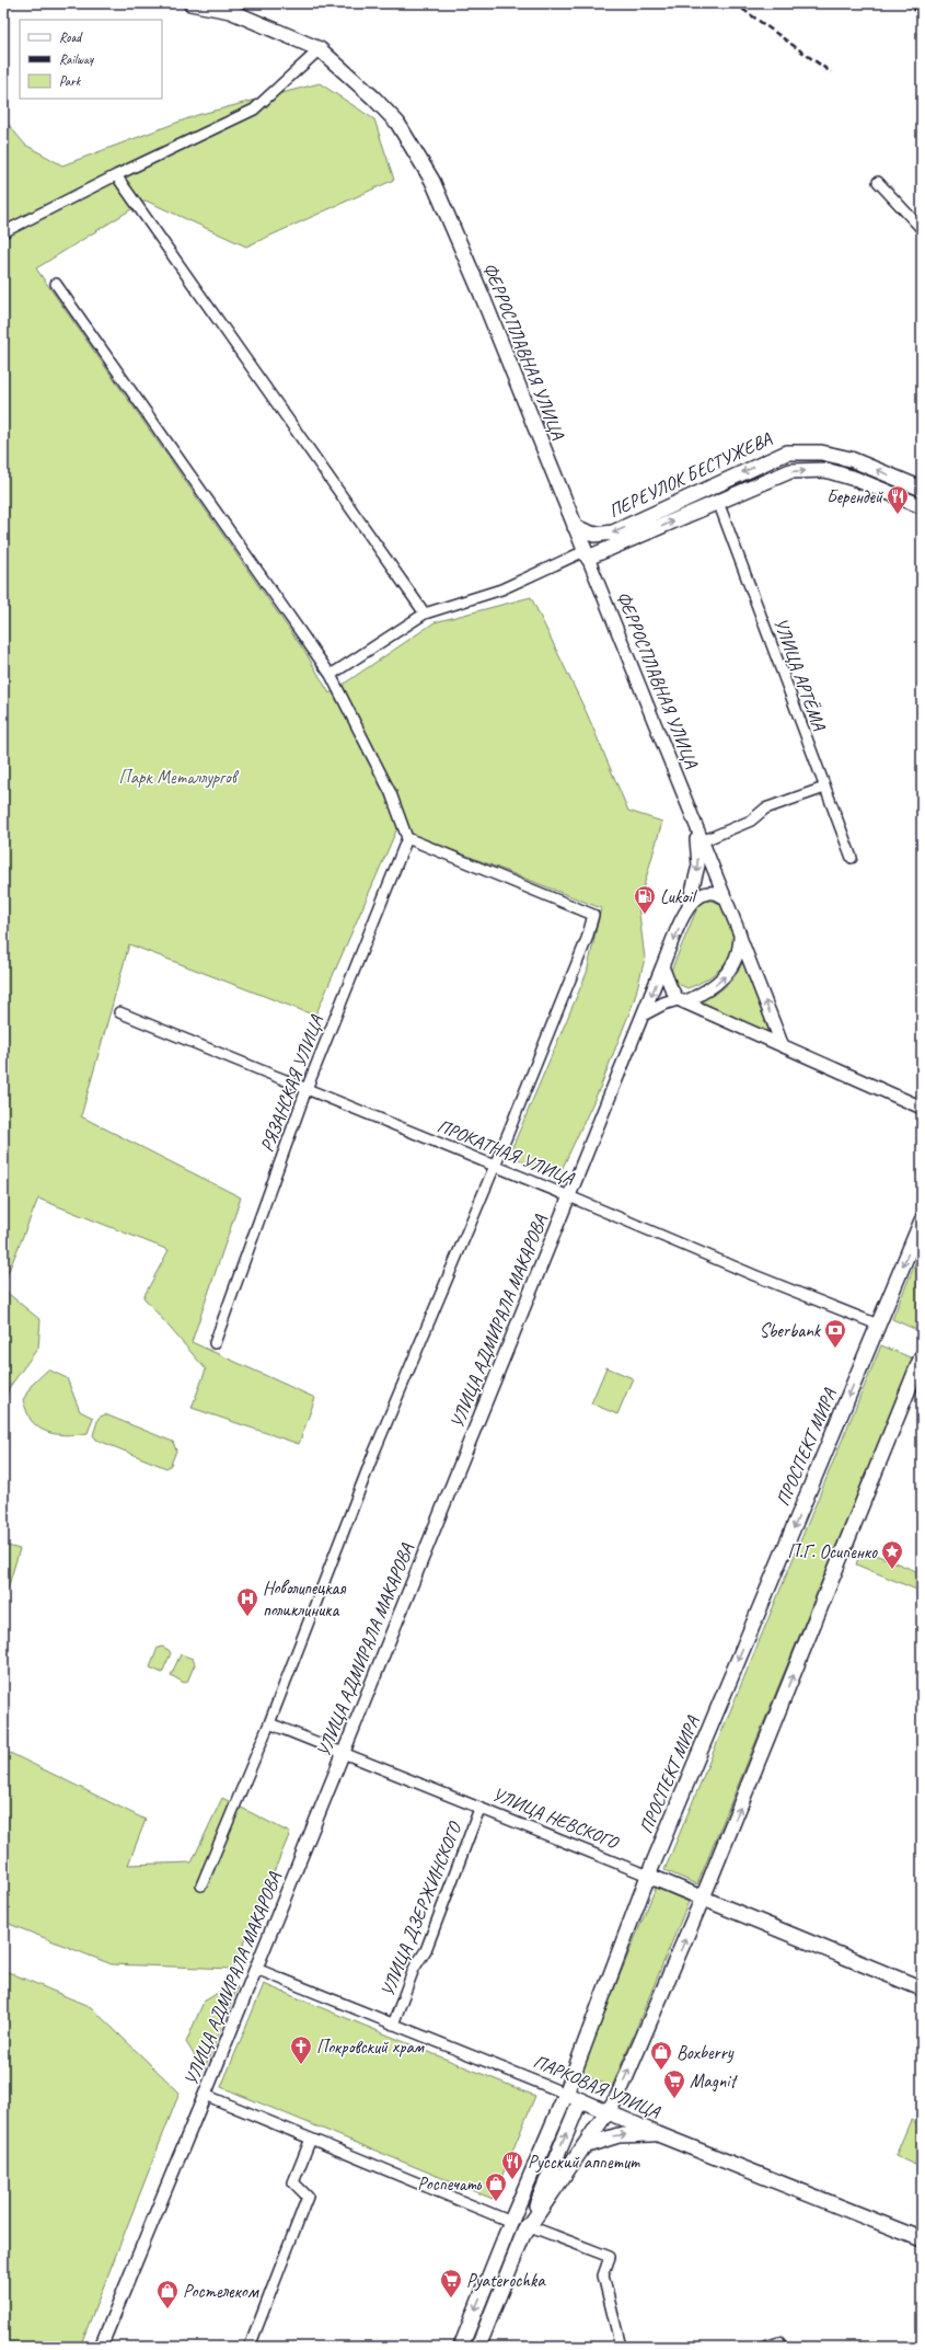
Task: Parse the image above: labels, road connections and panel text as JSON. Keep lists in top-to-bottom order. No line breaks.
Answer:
{"streets":{"main road":["ФЕРРОСПЛАВНАЯ УЛИЦА","ПЕРЕУЛОК БЕСТУЖЕВА","ПРОСПЕКТ МИРА","УЛИЦА НЕВСКОГО","ПАРКОВАЯ УЛИЦА"],"street":["УЛИЦА АРТЁМА","РЯЗАНСКАЯ УЛИЦА","ПРОКАТНАЯ УЛИЦА","УЛИЦА АДМИРАЛА МАКАРОВА","УЛИЦА ДЗЕРЖИНСКОГО"]},"crossings":[["ФЕРРОСПЛАВНАЯ УЛИЦА","ПЕРЕУЛОК БЕСТУЖЕВА"],["ПЕРЕУЛОК БЕСТУЖЕВА","УЛИЦА АРТЁМА"],["РЯЗАНСКАЯ УЛИЦА","ПРОКАТНАЯ УЛИЦА"],["ПРОКАТНАЯ УЛИЦА","УЛИЦА АДМИРАЛА МАКАРОВА"],["ПРОКАТНАЯ УЛИЦА","ПРОСПЕКТ МИРА"],["УЛИЦА АДМИРАЛА МАКАРОВА","УЛИЦА НЕВСКОГО"],["УЛИЦА АДМИРАЛА МАКАРОВА","ПАРКОВАЯ УЛИЦА"],["ПРОСПЕКТ МИРА","УЛИЦА НЕВСКОГО"],["ПРОСПЕКТ МИРА","ПАРКОВАЯ УЛИЦА"],["УЛИЦА НЕВСКОГО","УЛИЦА ДЗЕРЖИНСКОГО"],["УЛИЦА ДЗЕРЖИНСКОГО","ПАРКОВАЯ УЛИЦА"]],"parks":["Парк Металлургов"],"places":{"restaurant":["Берендей","Русский аппетит"],"fuel station":["Lukoil"],"bank":["Sberbank"],"place":["П.Г. Осипенко"],"hospital":["Новолипецкая поликлиника"],"church":["Покровский храм"],"shop":["Boxberry","Роспечать","Ростелеком"],"supermarket":["Magnit","Pyaterochka"]},"legend":["Road","Railway","Park"]}
